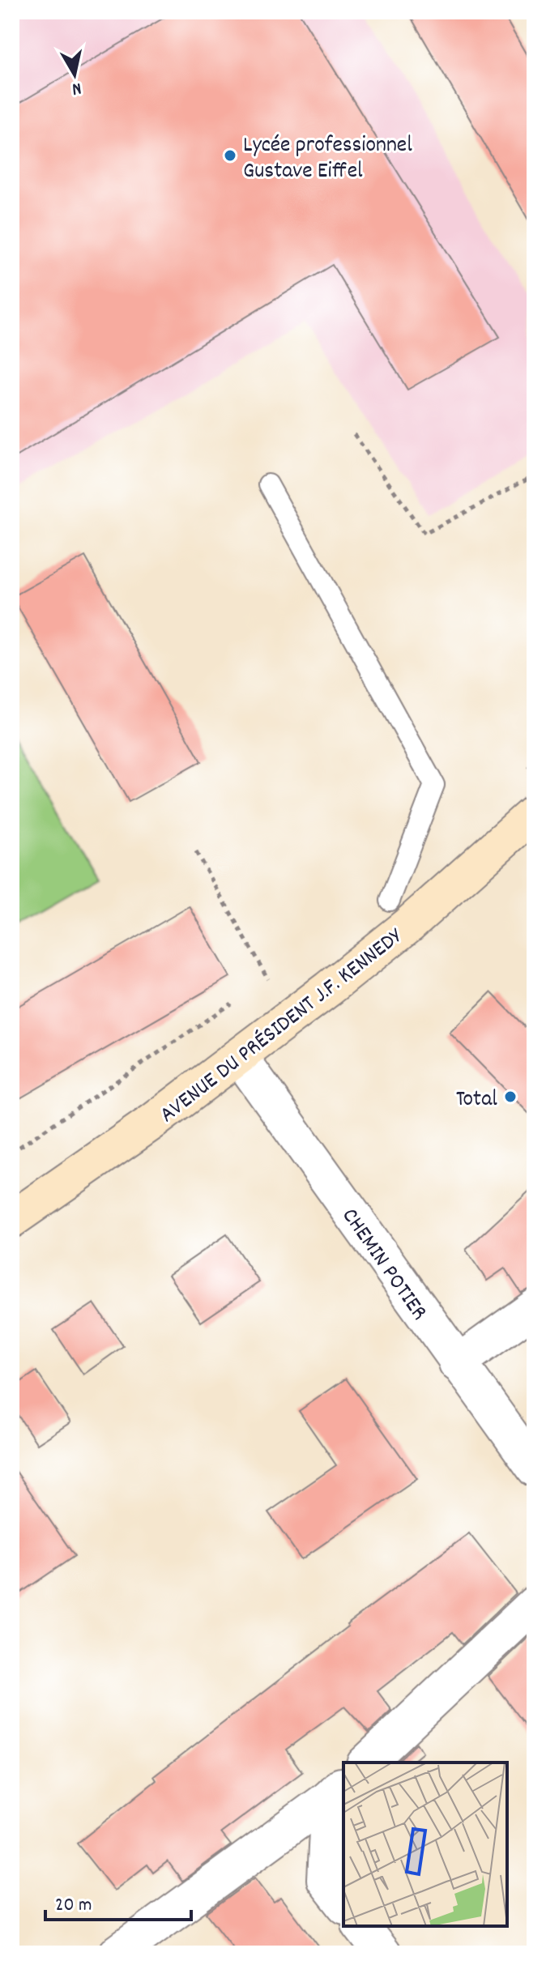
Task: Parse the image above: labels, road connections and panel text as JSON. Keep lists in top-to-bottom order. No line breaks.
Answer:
{"streets":{"street":["AVENUE DU PRÉSIDENT J.F. KENNEDY","CHEMIN POTIER"]},"crossings":[["AVENUE DU PRÉSIDENT J.F. KENNEDY","CHEMIN POTIER"]],"places":["Lycée professionnel Gustave Eiffel","Total"],"scale_bar":"20 m","north":"bottom"}
